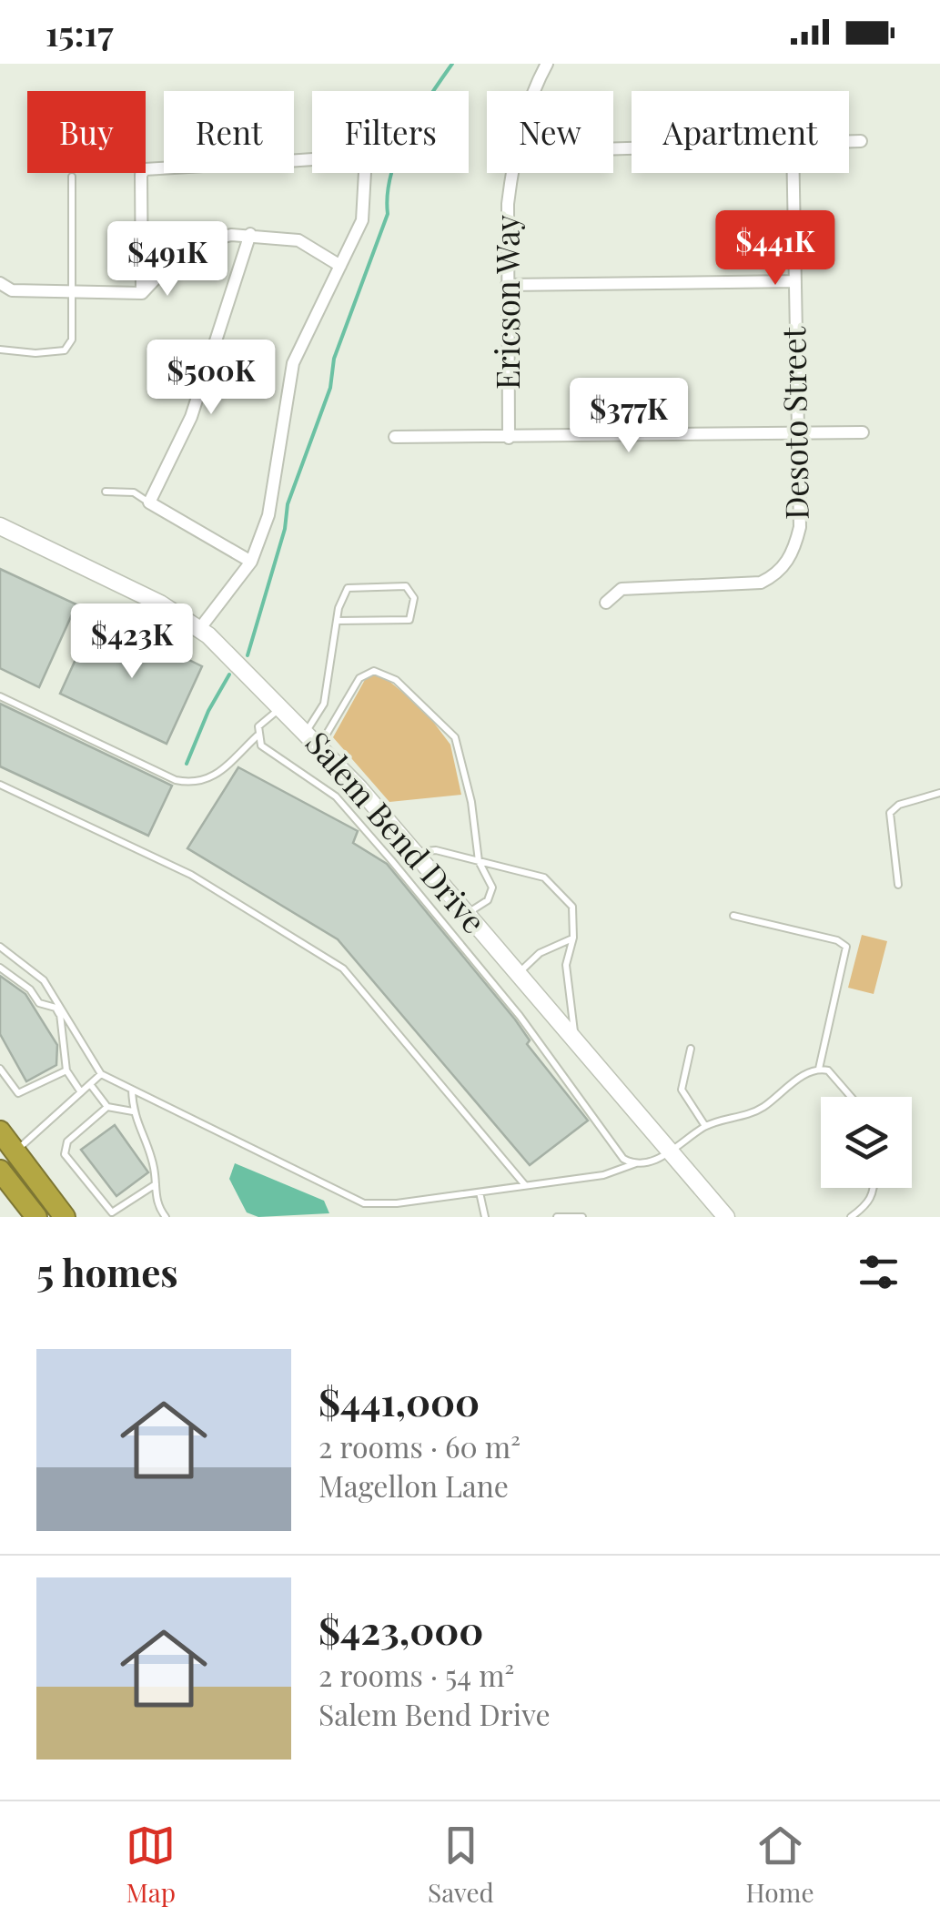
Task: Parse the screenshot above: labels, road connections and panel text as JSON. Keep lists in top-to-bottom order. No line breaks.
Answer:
{"streets":{"street":["Ericson Way","Desoto Street","Salem Bend Drive"]},"page":{"status":"15:17","chip":["Buy","Rent","Filters","New","Apartment"],"price":["$441K","$491K","$500K","$377K","$423K"],"heading":"5 homes","list":[{"name":"$441,000","note":"2 rooms · 60 m² · Magellon Lane"},{"name":"$423,000","note":"2 rooms · 54 m² · Salem Bend Drive"}],"tabs":["Map","Saved","Home"]}}
